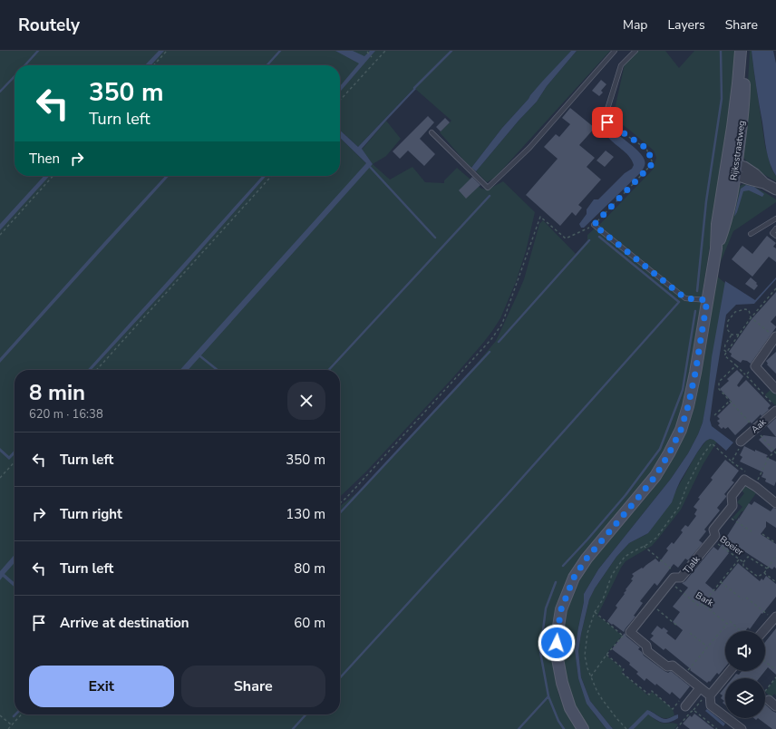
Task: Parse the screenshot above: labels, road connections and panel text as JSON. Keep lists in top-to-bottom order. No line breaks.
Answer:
{"streets":{"main road":["Rijksstraatweg"],"street":["Aak","Tjalk"],"path":["Boeier","Bark"]},"crossings":[["Boeier","Tjalk"],["Tjalk","Bark"]],"page":{"header":"Routely","nav":["Map","Layers","Share"],"turn":["350 m","Turn left"],"then":"Then","heading":["8 min","620 m · 16:38"],"list":[{"name":"Turn left","value":"350 m"},{"name":"Turn right","value":"130 m"},{"name":"Turn left","value":"80 m"},{"name":"Arrive at destination","value":"60 m"}],"buttons":["Exit","Share"]}}
